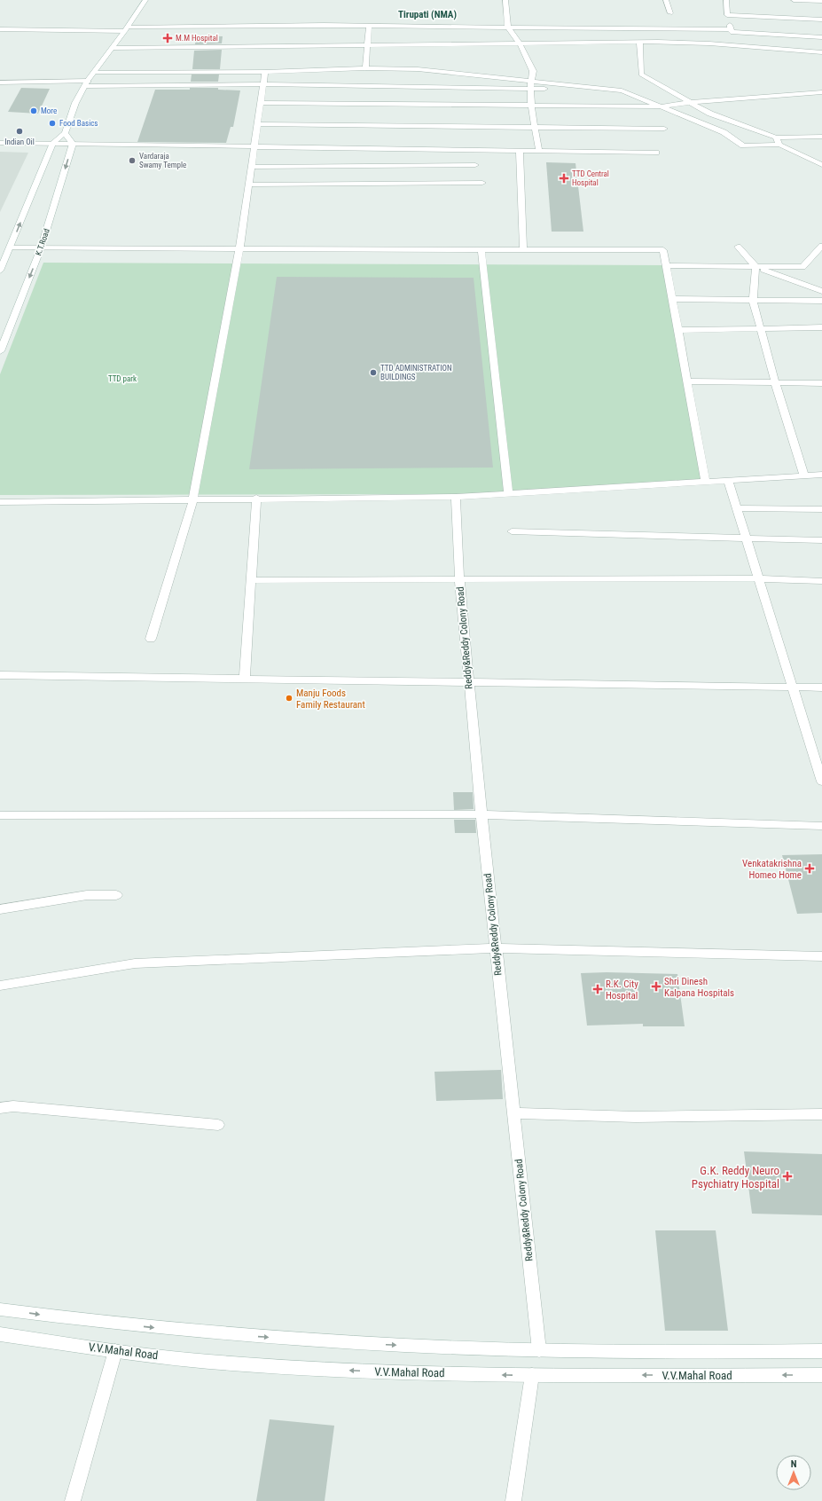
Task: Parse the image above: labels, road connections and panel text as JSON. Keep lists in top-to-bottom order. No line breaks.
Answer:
{"streets":{"street":["K.T.Road","Reddy&Reddy Colony Road","V.V.Mahal Road"]},"districts":["Tirupati (NMA)"],"parks":["TTD park"],"places":{"health":["M.M Hospital","TTD Central Hospital","Venkatakrishna Homeo Home","Shri Dinesh Kalpana Hospitals","R.K. City Hospital","G.K. Reddy Neuro Psychiatry Hospital"],"other":["More","Food Basics","Indian Oil","Vardaraja Swamy Temple","TTD ADMINISTRATION BUILDINGS","Manju Foods Family Restaurant"]},"north":"top"}
